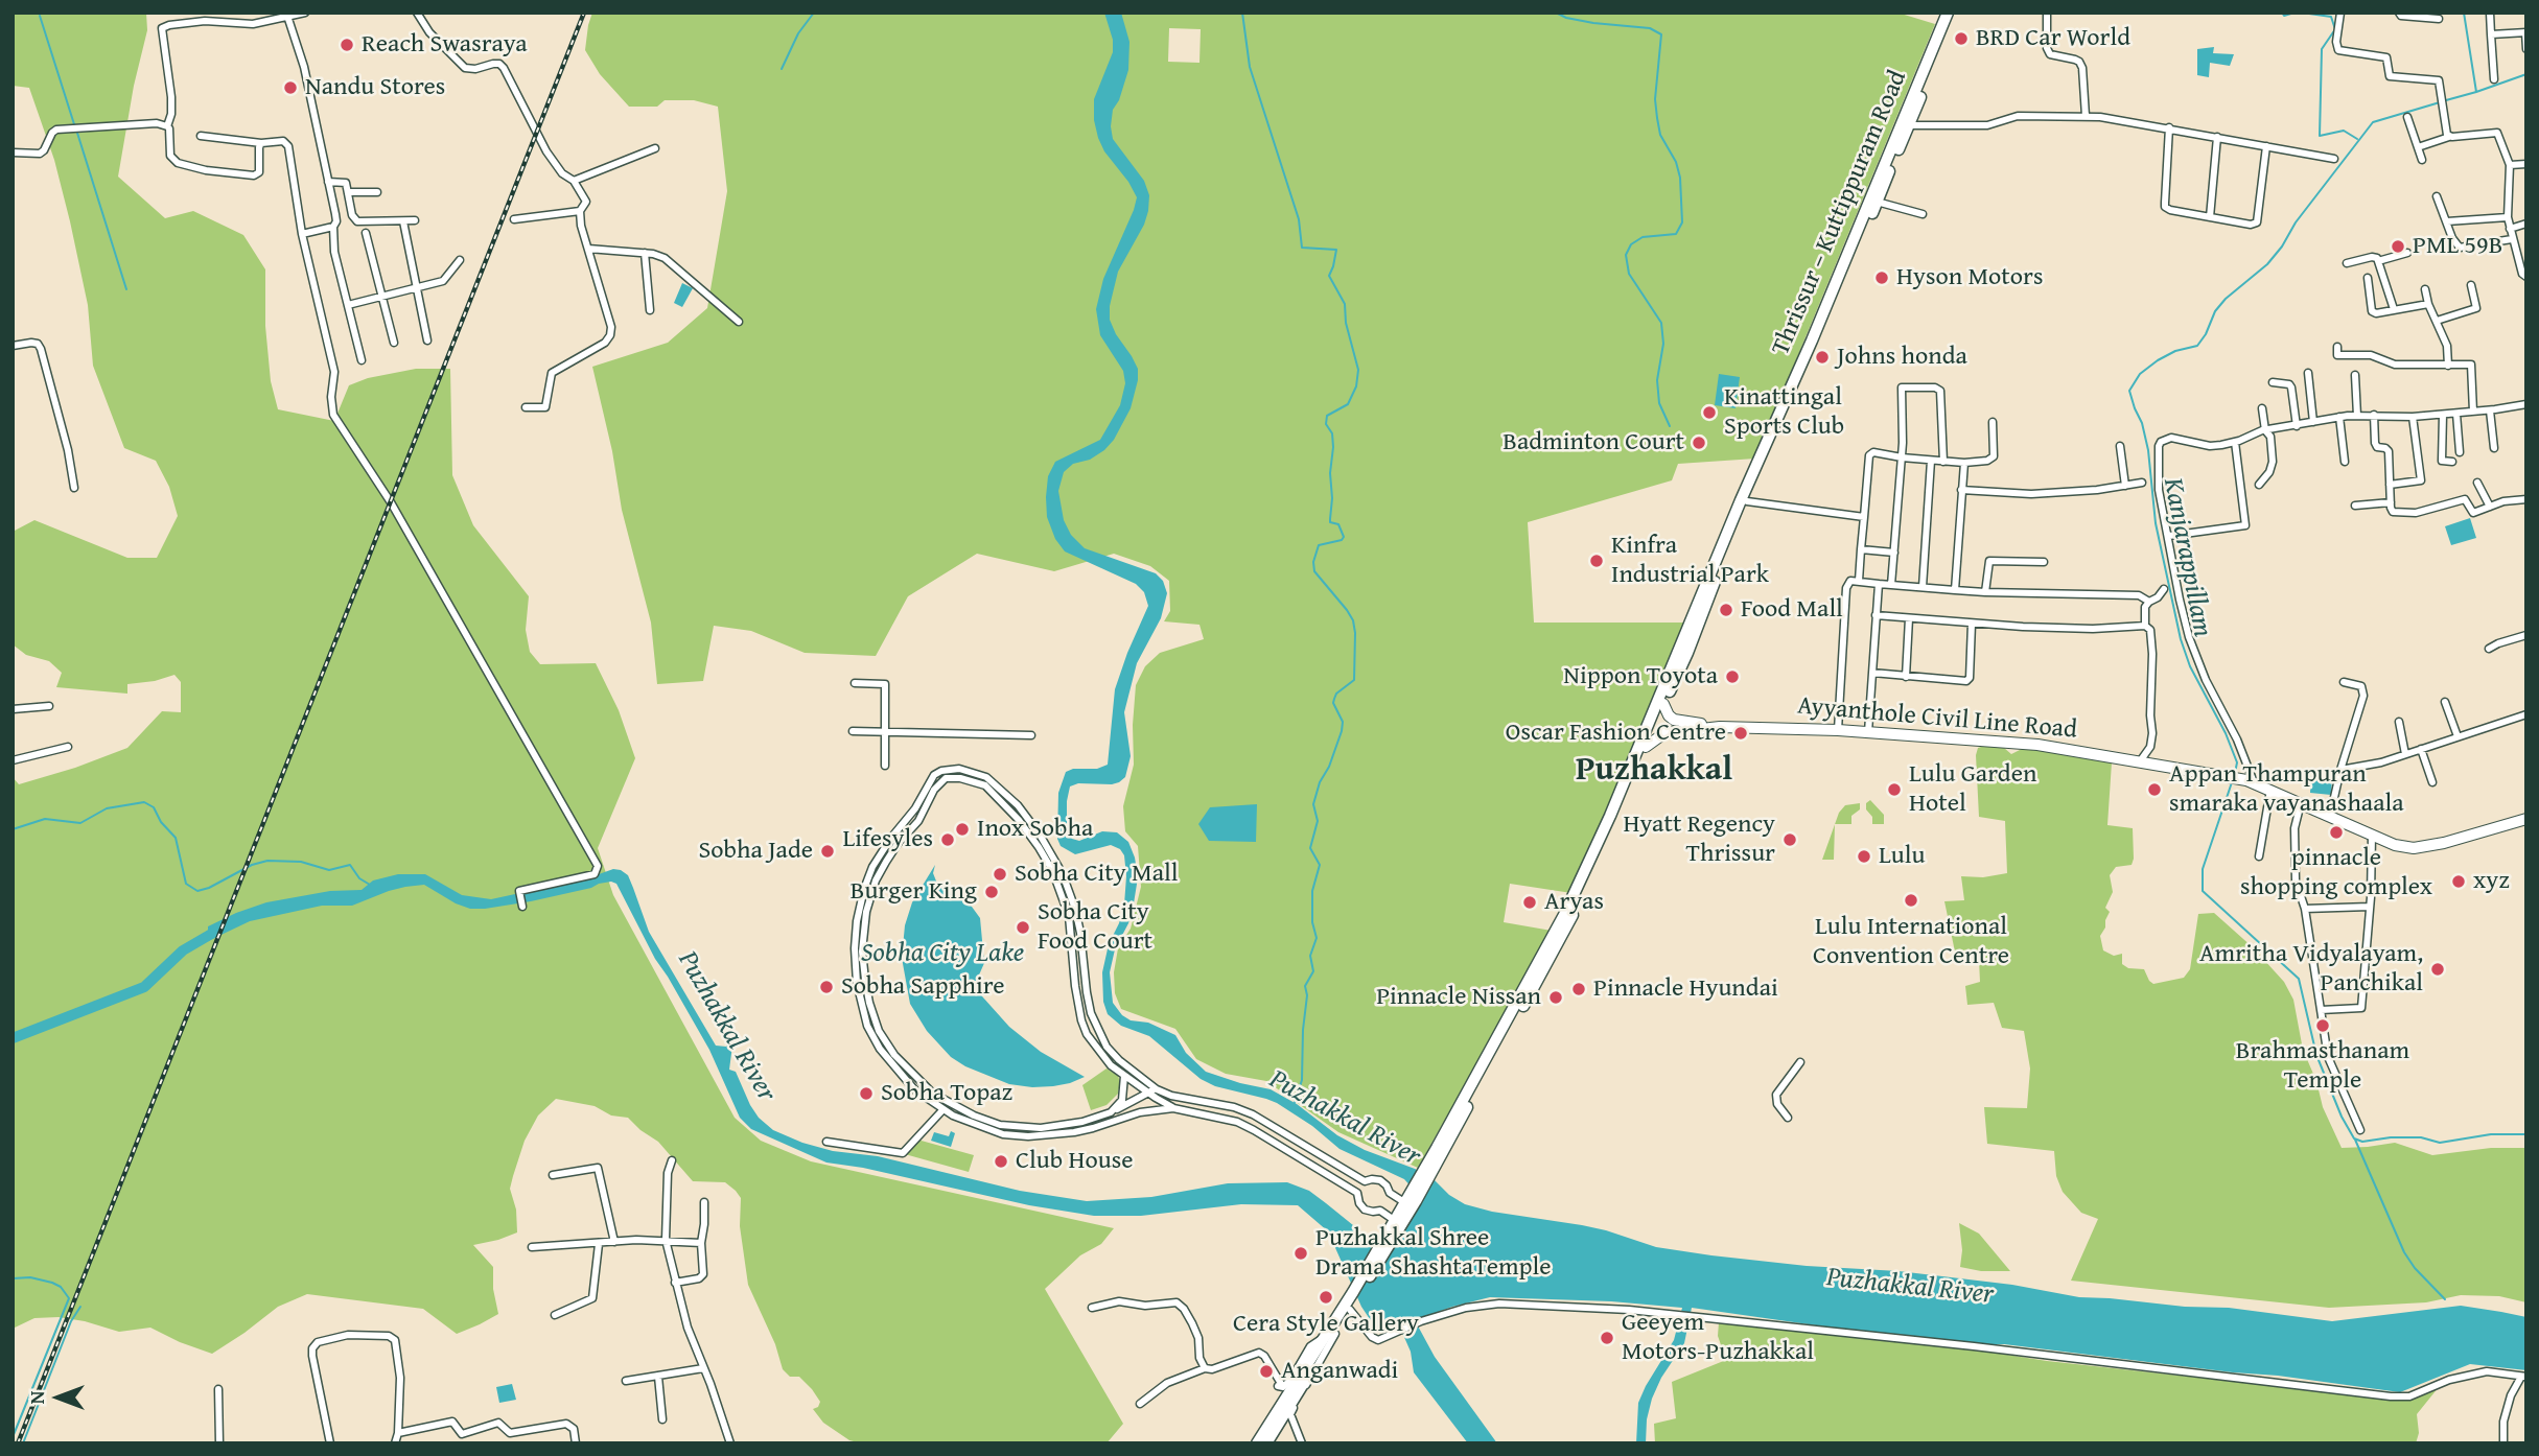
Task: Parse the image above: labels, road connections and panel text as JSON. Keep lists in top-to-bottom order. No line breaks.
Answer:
{"streets":{"main road":["Thrissur – Kuttippuram Road","Ayyanthole Civil Line Road"]},"crossings":[["Thrissur – Kuttippuram Road","Ayyanthole Civil Line Road"]],"districts":["Puzhakkal"],"water":["Kanjarappillam","Sobha City Lake","Puzhakkal River"],"places":["BRD Car World","Reach Swasraya","Nandu Stores","PML 59B","Hyson Motors","Johns honda","Kinattingal Sports Club","Badminton Court","Kinfra Industrial Park","Food Mall","Nippon Toyota","Oscar Fashion Centre","Lulu Garden Hotel","Appan Thampuran smaraka vayanashaala","Inox Sobha","pinnacle shopping complex","Lifesyles","Hyatt Regency Thrissur","Sobha Jade","Lulu","Sobha City Mall","xyz","Burger King","Lulu International Convention Centre","Aryas","Sobha City Food Court","Amritha Vidyalayam, Panchikal","Sobha Sapphire","Pinnacle Hyundai","Pinnacle Nissan","Brahmasthanam Temple","Sobha Topaz","Club House","Puzhakkal Shree Drama ShashtaTemple","Cera Style Gallery","Geeyem Motors-Puzhakkal","Anganwadi"],"north":"left"}
